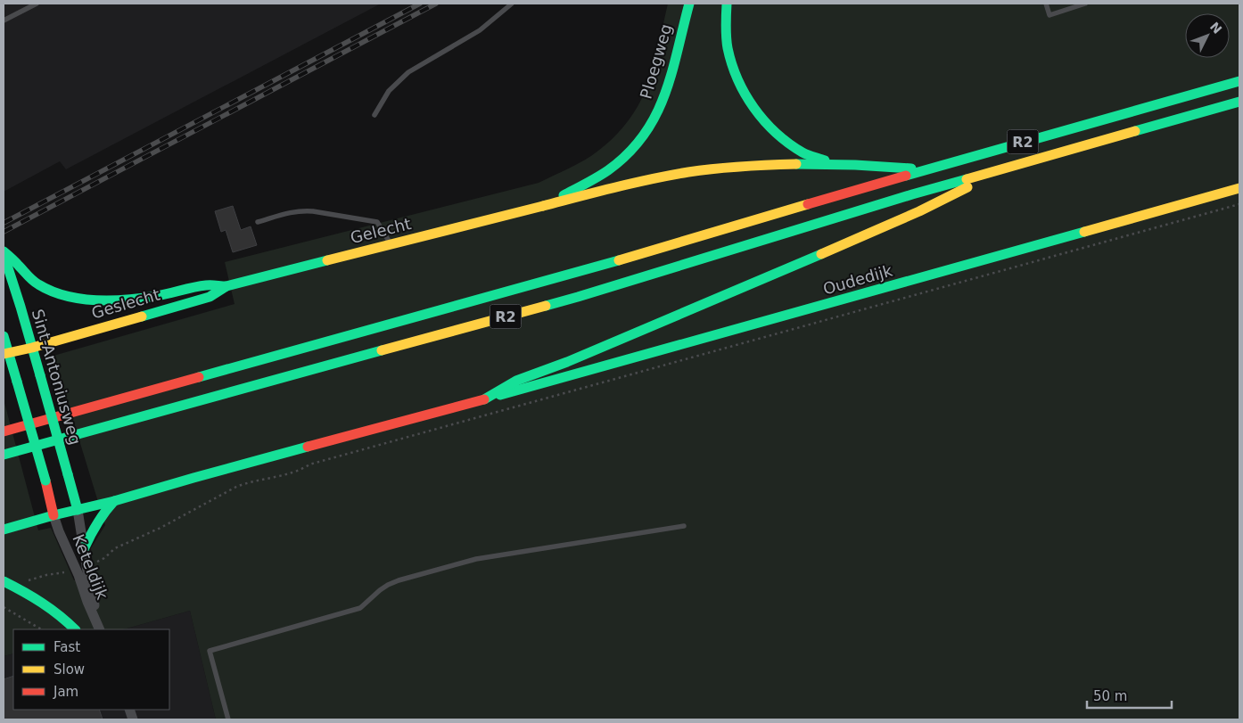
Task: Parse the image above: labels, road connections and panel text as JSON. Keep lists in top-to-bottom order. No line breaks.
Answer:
{"streets":{"main road":["Ploegweg","R2","Gelecht","Oudedijk","Geslecht","Sint-Antoniusweg"],"street":["Keteldijk"]},"crossings":[["Ploegweg","R2"],["Ploegweg","Gelecht"],["R2","Gelecht"],["R2","Oudedijk"],["Gelecht","Geslecht"],["Geslecht","Sint-Antoniusweg"],["Sint-Antoniusweg","Keteldijk"]],"legend":["Fast","Slow","Jam"],"scale_bar":"50 m","north":"top right"}
